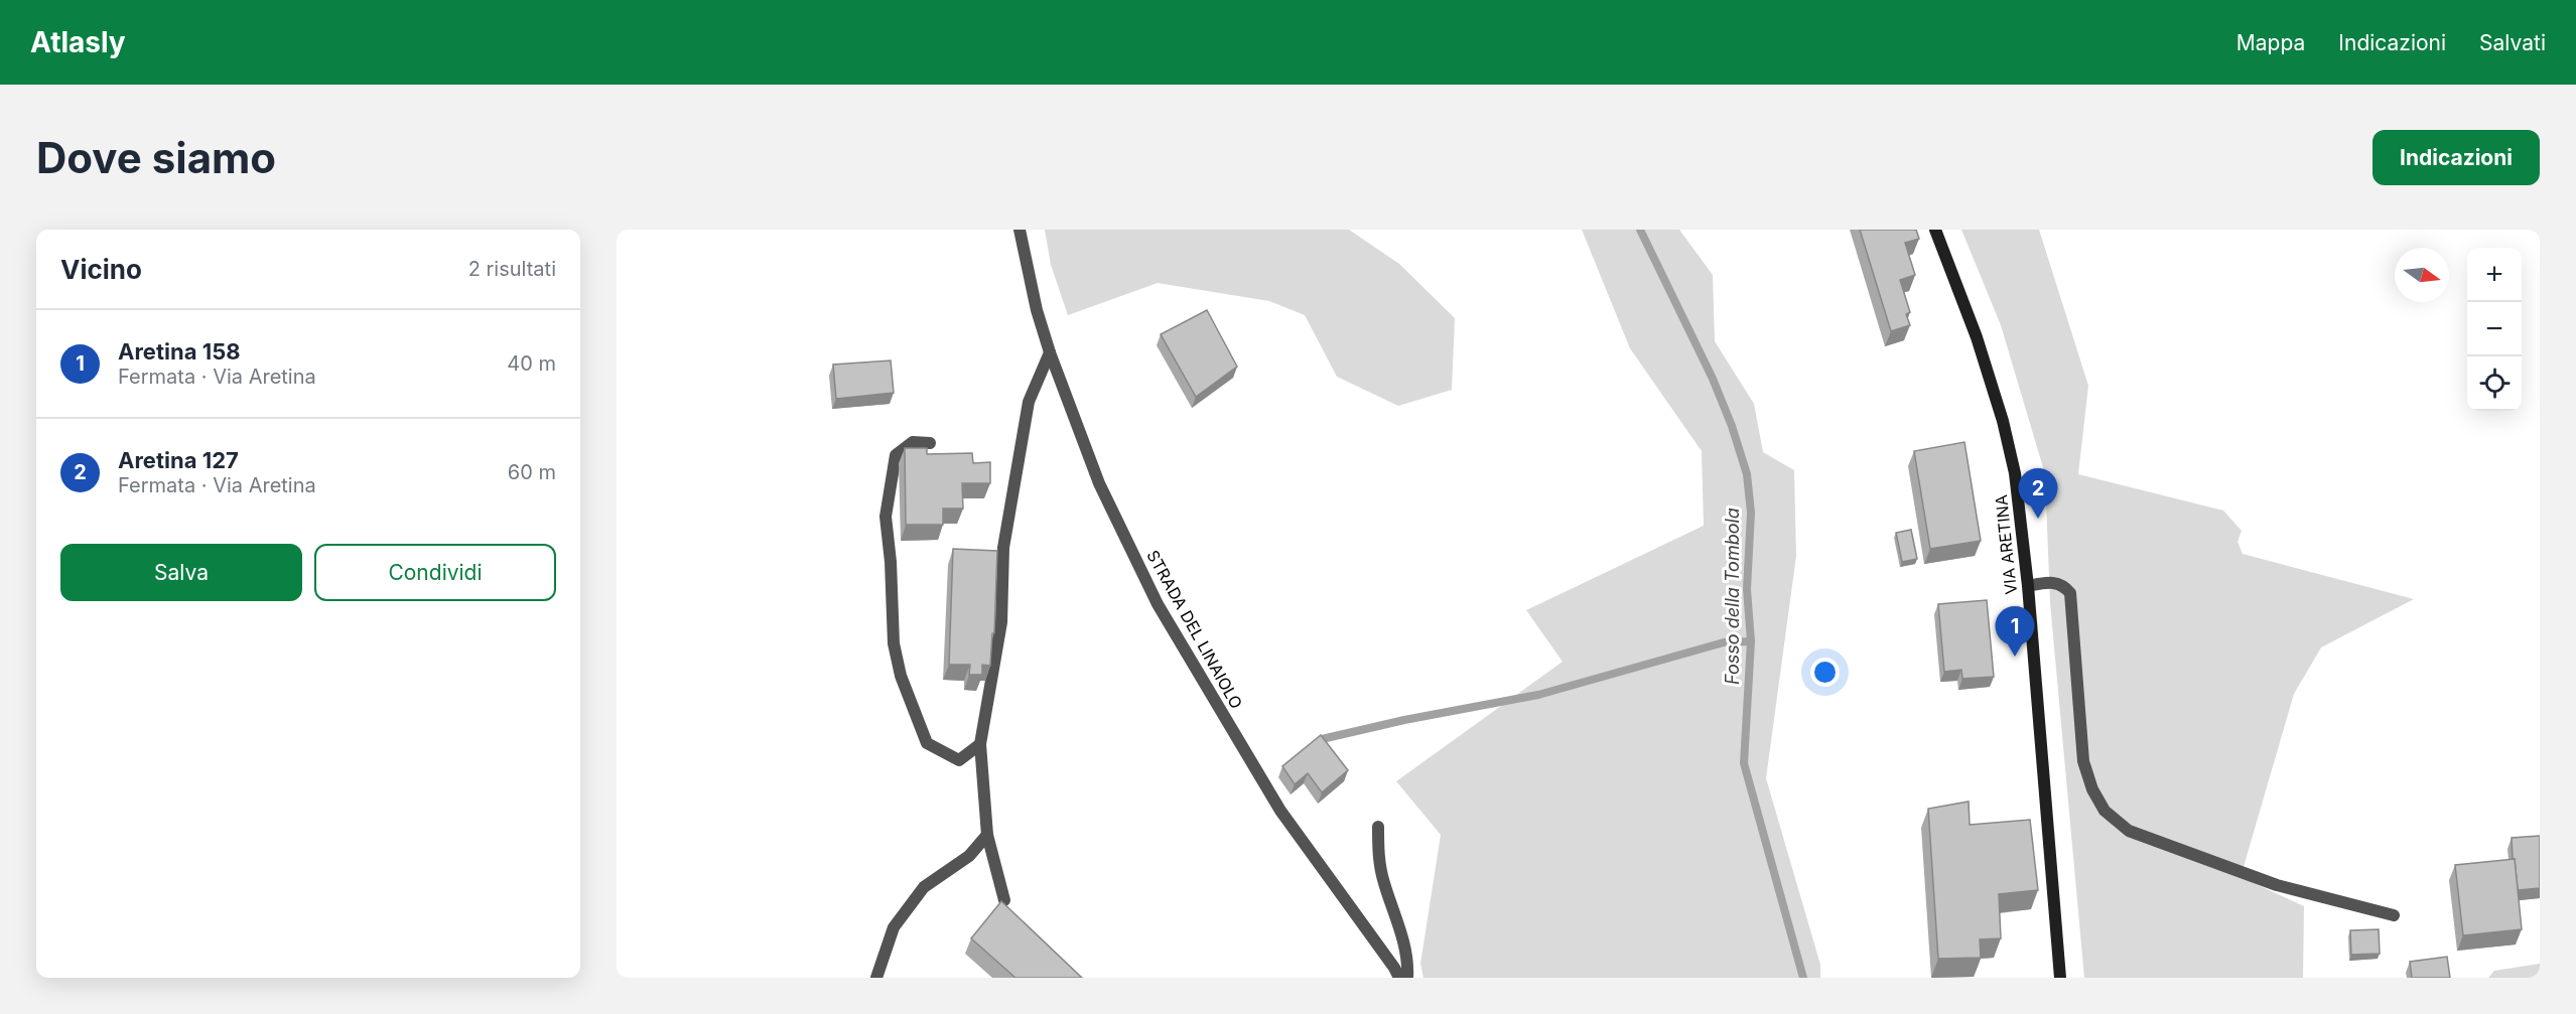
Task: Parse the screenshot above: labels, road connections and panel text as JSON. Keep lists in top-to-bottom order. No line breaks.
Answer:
{"streets":{"main road":["VIA ARETINA"],"street":["STRADA DEL LINAIOLO"]},"water":["Fosso della Tombola"],"north":"right","page":{"header":"Atlasly","nav":["Mappa","Indicazioni","Salvati"],"buttons":["Indicazioni",["Salva","Condividi"]],"title":"Dove siamo","heading":["Vicino","2 risultati"],"map_buttons":["+","−"],"list":[{"mark":"1","name":"Aretina 158","note":"Fermata · Via Aretina","value":"40 m"},{"mark":"2","name":"Aretina 127","note":"Fermata · Via Aretina","value":"60 m"}],"pins":["2","1"]}}
